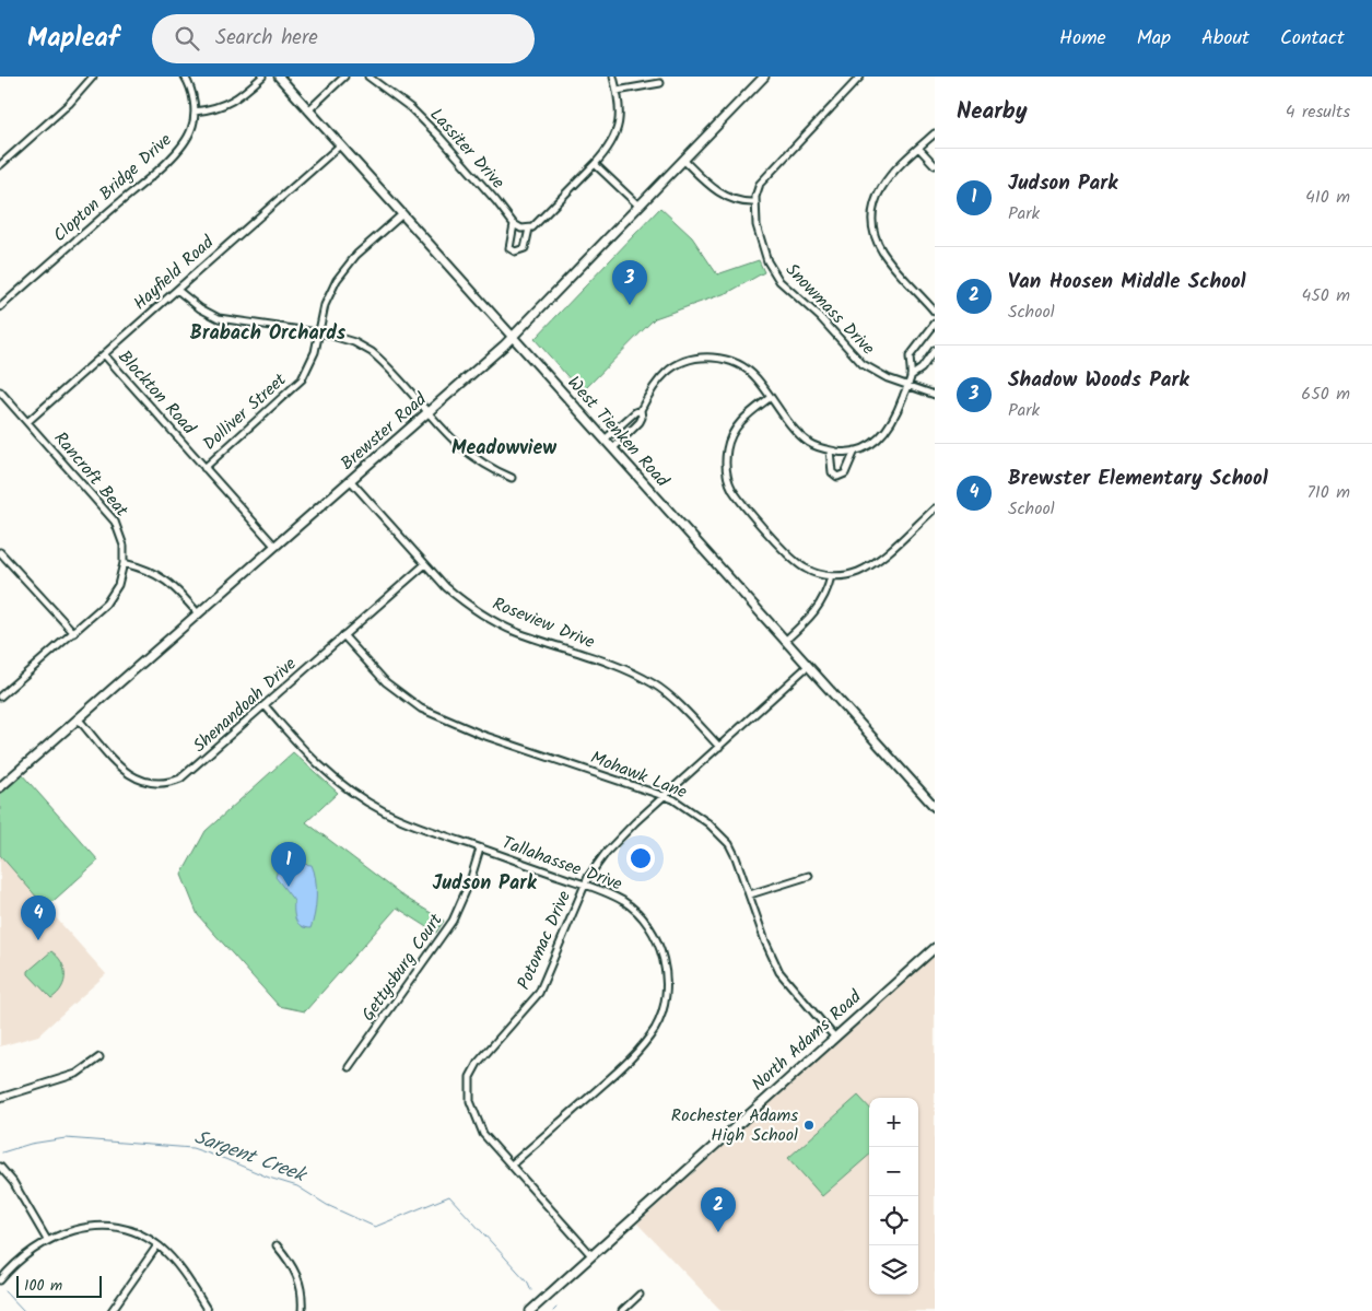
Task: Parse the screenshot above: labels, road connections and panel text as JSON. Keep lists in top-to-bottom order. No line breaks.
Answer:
{"streets":{"street":["Lassiter Drive","Clopton Bridge Drive","Hayfield Road","Snowmass Drive","Blockton Road","Dolliver Street","Brewster Road","West Tienken Road","Rancroft Beat","Roseview Drive","Shenandoah Drive","Mohawk Lane","Tallahassee Drive","Potomac Drive","Gettysburg Court","North Adams Road"]},"crossings":[["Hayfield Road","Blockton Road"],["Hayfield Road","West Tienken Road"],["Hayfield Road","Rancroft Beat"],["Blockton Road","Dolliver Street"],["Blockton Road","Brewster Road"],["Dolliver Street","West Tienken Road"],["Brewster Road","West Tienken Road"],["Brewster Road","Roseview Drive"],["Brewster Road","Shenandoah Drive"],["West Tienken Road","Potomac Drive"],["Roseview Drive","Shenandoah Drive"],["Roseview Drive","Potomac Drive"],["Shenandoah Drive","Mohawk Lane"],["Shenandoah Drive","Tallahassee Drive"],["Mohawk Lane","Potomac Drive"],["Mohawk Lane","North Adams Road"],["Tallahassee Drive","Potomac Drive"],["Tallahassee Drive","Gettysburg Court"],["Potomac Drive","North Adams Road"]],"districts":["Brabach Orchards","Meadowview","Judson Park"],"water":["Sargent Creek"],"places":["Rochester Adams High School"],"scale_bar":"100 m","page":{"header":"Mapleaf","search":"Search here","nav":["Home","Map","About","Contact"],"heading":["Nearby","4 results"],"list":[{"mark":"1","name":"Judson Park","note":"Park","value":"410 m"},{"mark":"2","name":"Van Hoosen Middle School","note":"School","value":"450 m"},{"mark":"3","name":"Shadow Woods Park","note":"Park","value":"650 m"},{"mark":"4","name":"Brewster Elementary School","note":"School","value":"710 m"}],"pins":["3","1","4","2"],"map_buttons":["+","−"],"scale":"100 m"}}
